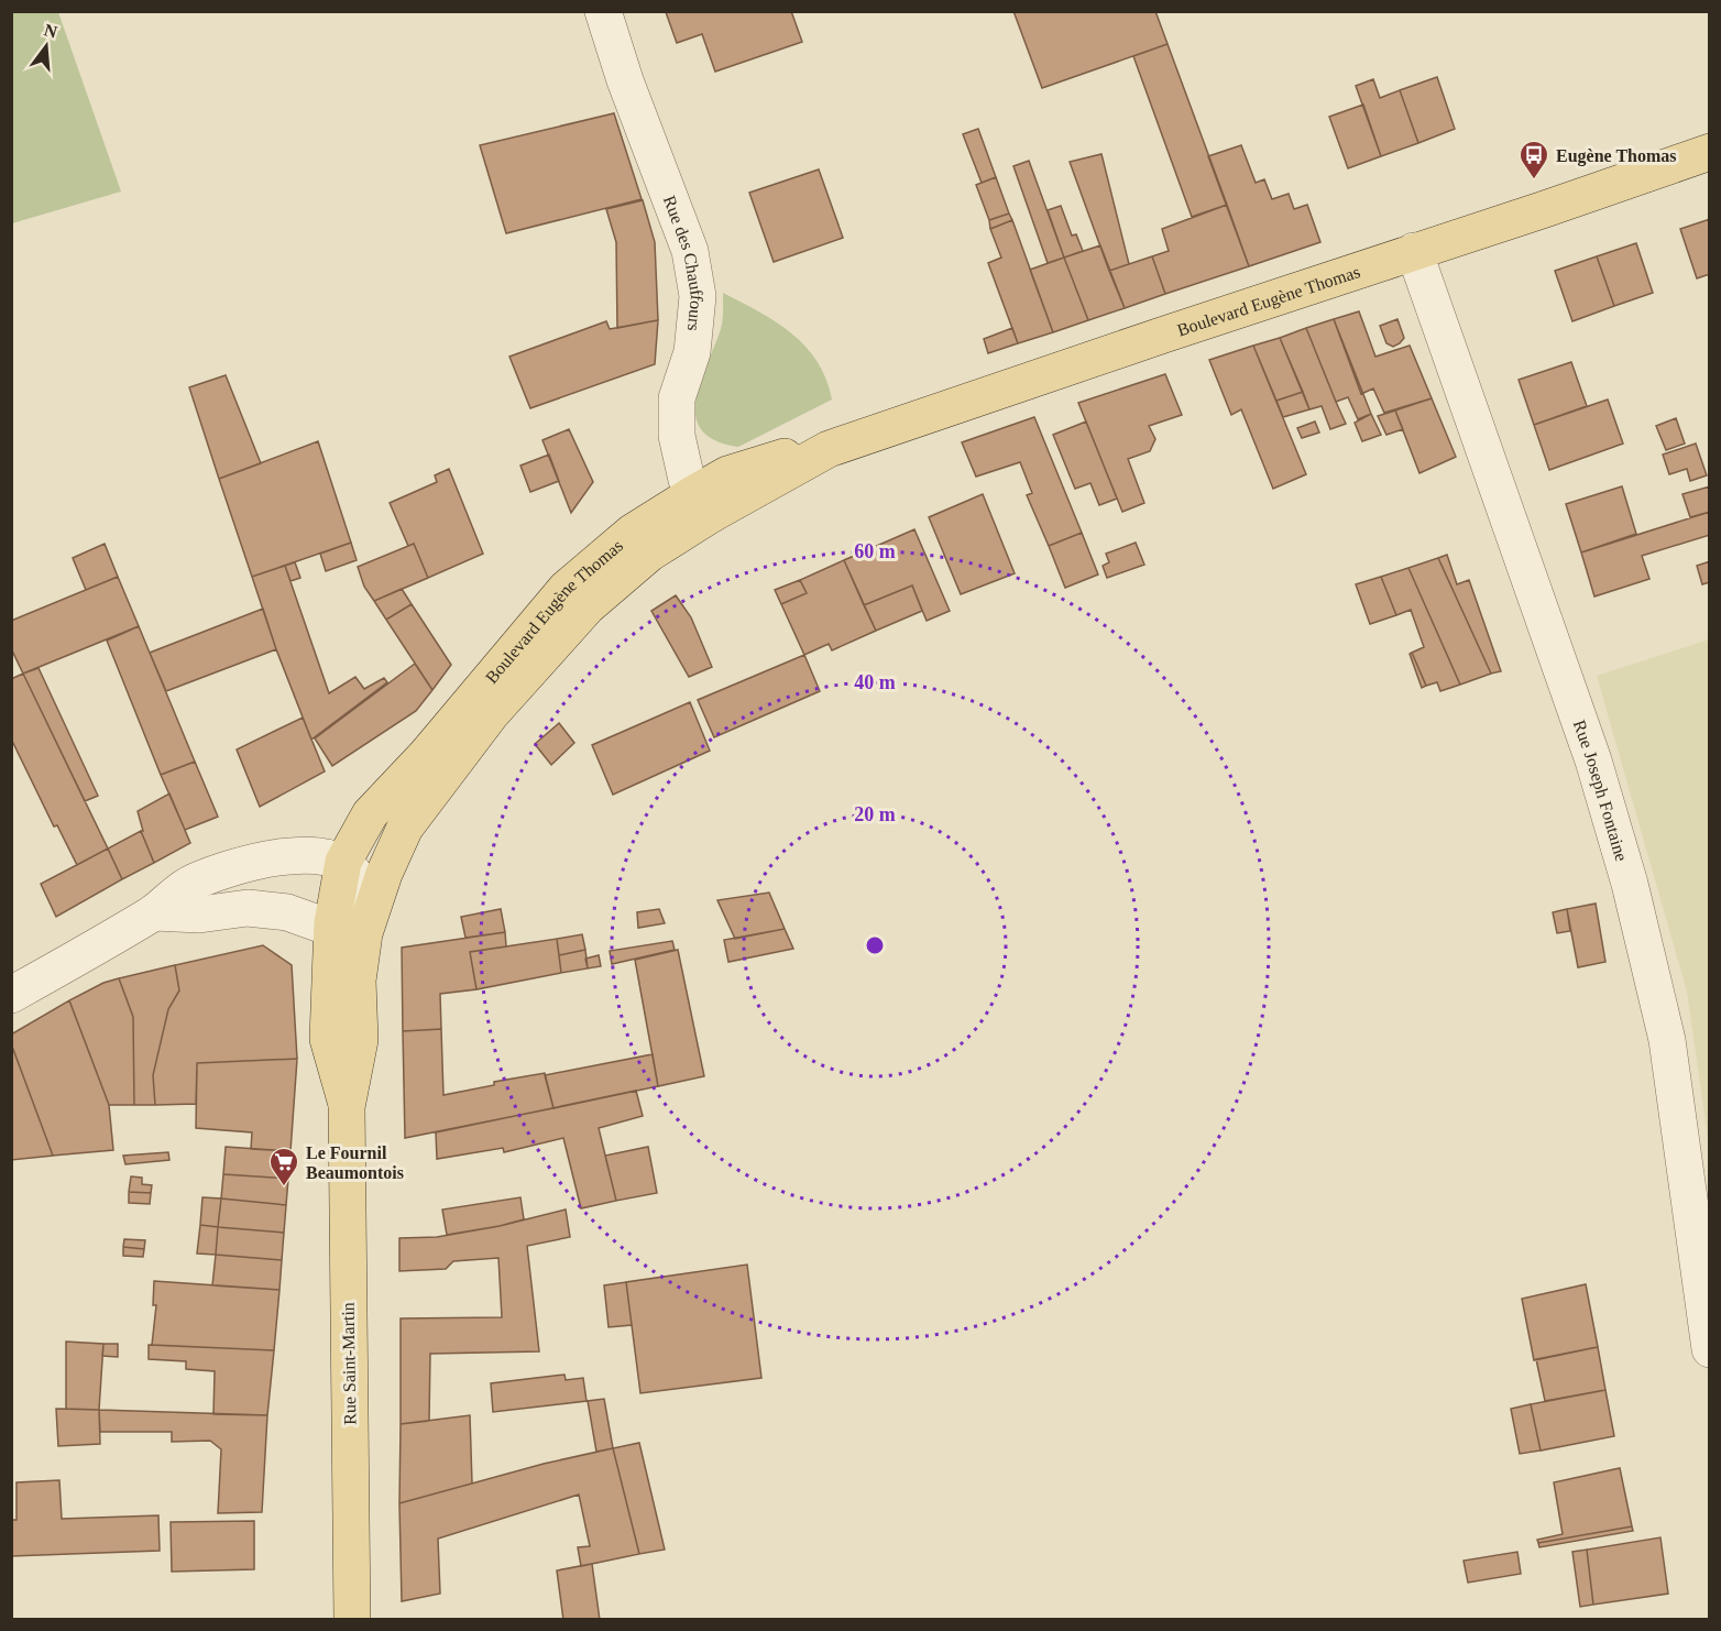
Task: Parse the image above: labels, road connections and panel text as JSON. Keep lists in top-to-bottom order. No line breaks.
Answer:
{"streets":{"main road":["Boulevard Eugène Thomas","Rue Saint-Martin"],"street":["Rue des Chauffours","Rue Joseph Fontaine"]},"crossings":[["Rue des Chauffours","Boulevard Eugène Thomas"],["Boulevard Eugène Thomas","Rue Joseph Fontaine"],["Boulevard Eugène Thomas","Rue Saint-Martin"]],"places":{"bus stop":["Eugène Thomas"],"supermarket":["Le Fournil Beaumontois"]},"north":"top","rings":["60 m","40 m","20 m"]}
